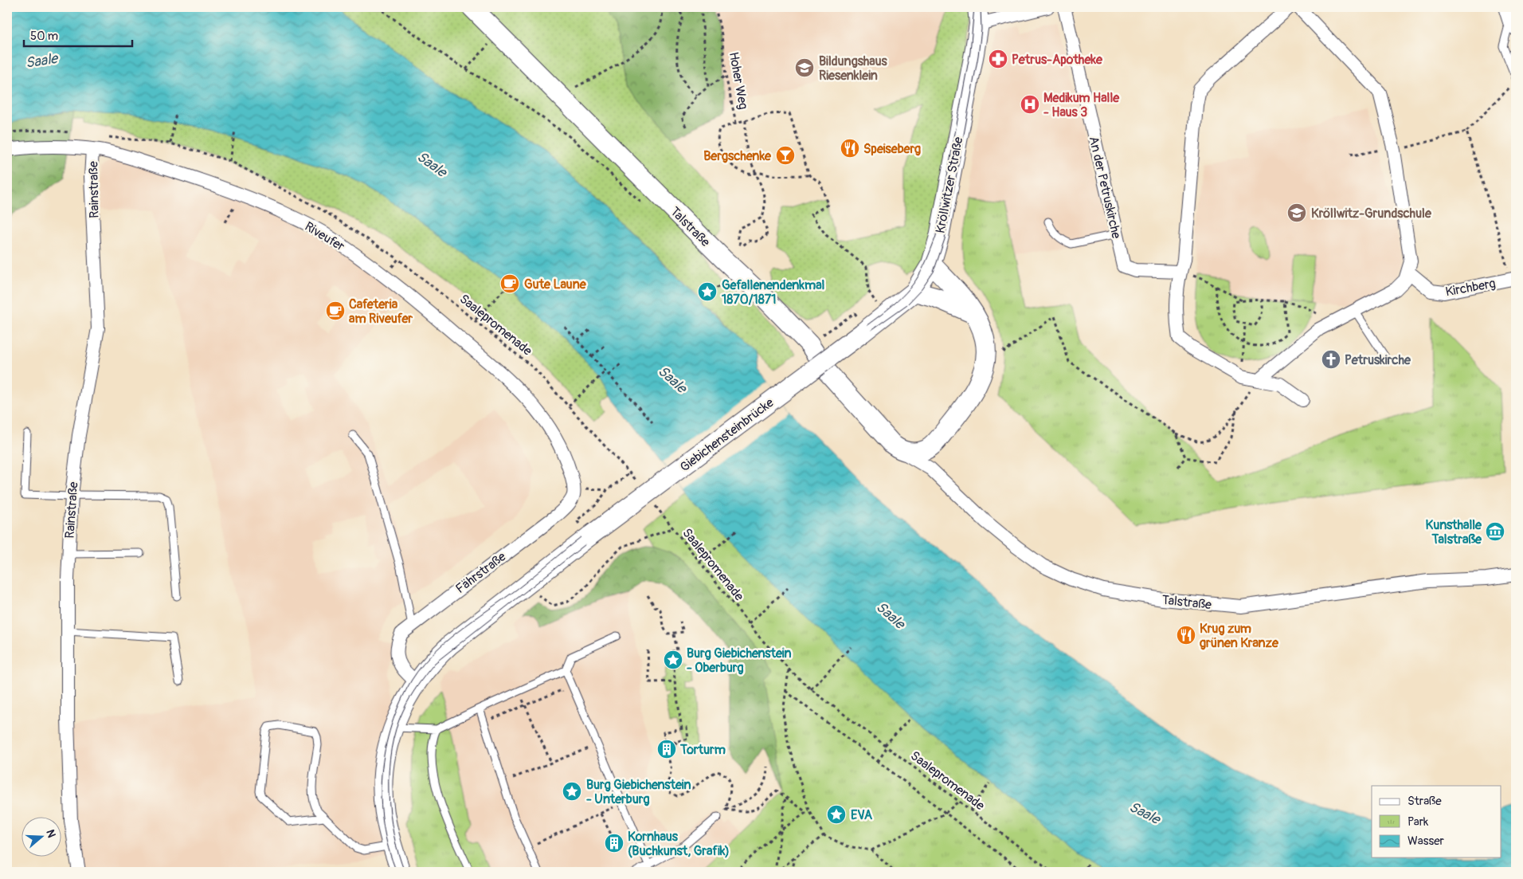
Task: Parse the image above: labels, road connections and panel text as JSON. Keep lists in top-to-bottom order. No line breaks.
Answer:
{"streets":{"main road":["Kröllwitzer Straße","Talstraße","Giebichensteinbrücke"],"street":["An der Petruskirche","Rainstraße","Riveufer","Kirchberg","Fährstraße"],"path":["Hoher Weg","Saalepromenade"]},"crossings":[["Hoher Weg","Kröllwitzer Straße"],["Kröllwitzer Straße","Giebichensteinbrücke"],["Rainstraße","Riveufer"],["Riveufer","Saalepromenade"],["Riveufer","Fährstraße"]],"water":["Saale"],"places":{"pharmacy":["Petrus-Apotheke"],"school or university":["Bildungshaus Riesenklein","Kröllwitz-Grundschule"],"hospital":["Medikum Halle - Haus 3"],"restaurant":["Speiseberg","Krug zum grünen Kranze"],"bar":["Bergschenke"],"cafe":["Gute Laune","Cafeteria am Riveufer"],"place":["Gefallenendenkmal 1870/1871","Burg Giebichenstein - Oberburg","Burg Giebichenstein - Unterburg","EVA"],"church":["Petruskirche"],"museum":["Kunsthalle Talstraße"],"building":["Torturm","Kornhaus (Buchkunst, Grafik)"]},"legend":["Straße","Park","Wasser"],"scale_bar":"50 m","north":"right"}
